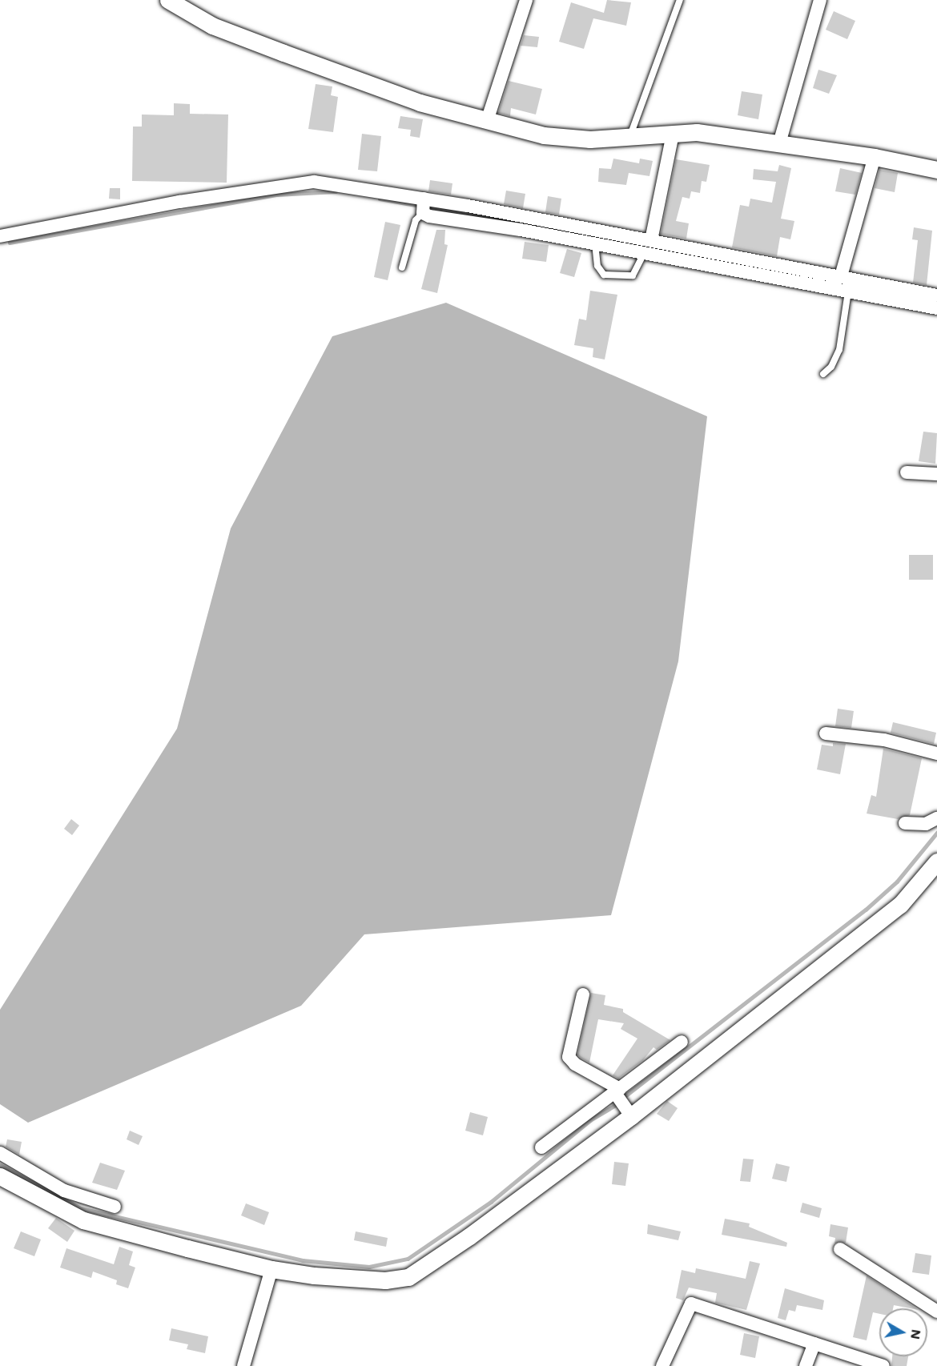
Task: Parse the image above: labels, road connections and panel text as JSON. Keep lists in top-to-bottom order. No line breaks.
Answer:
{"north":"right"}
